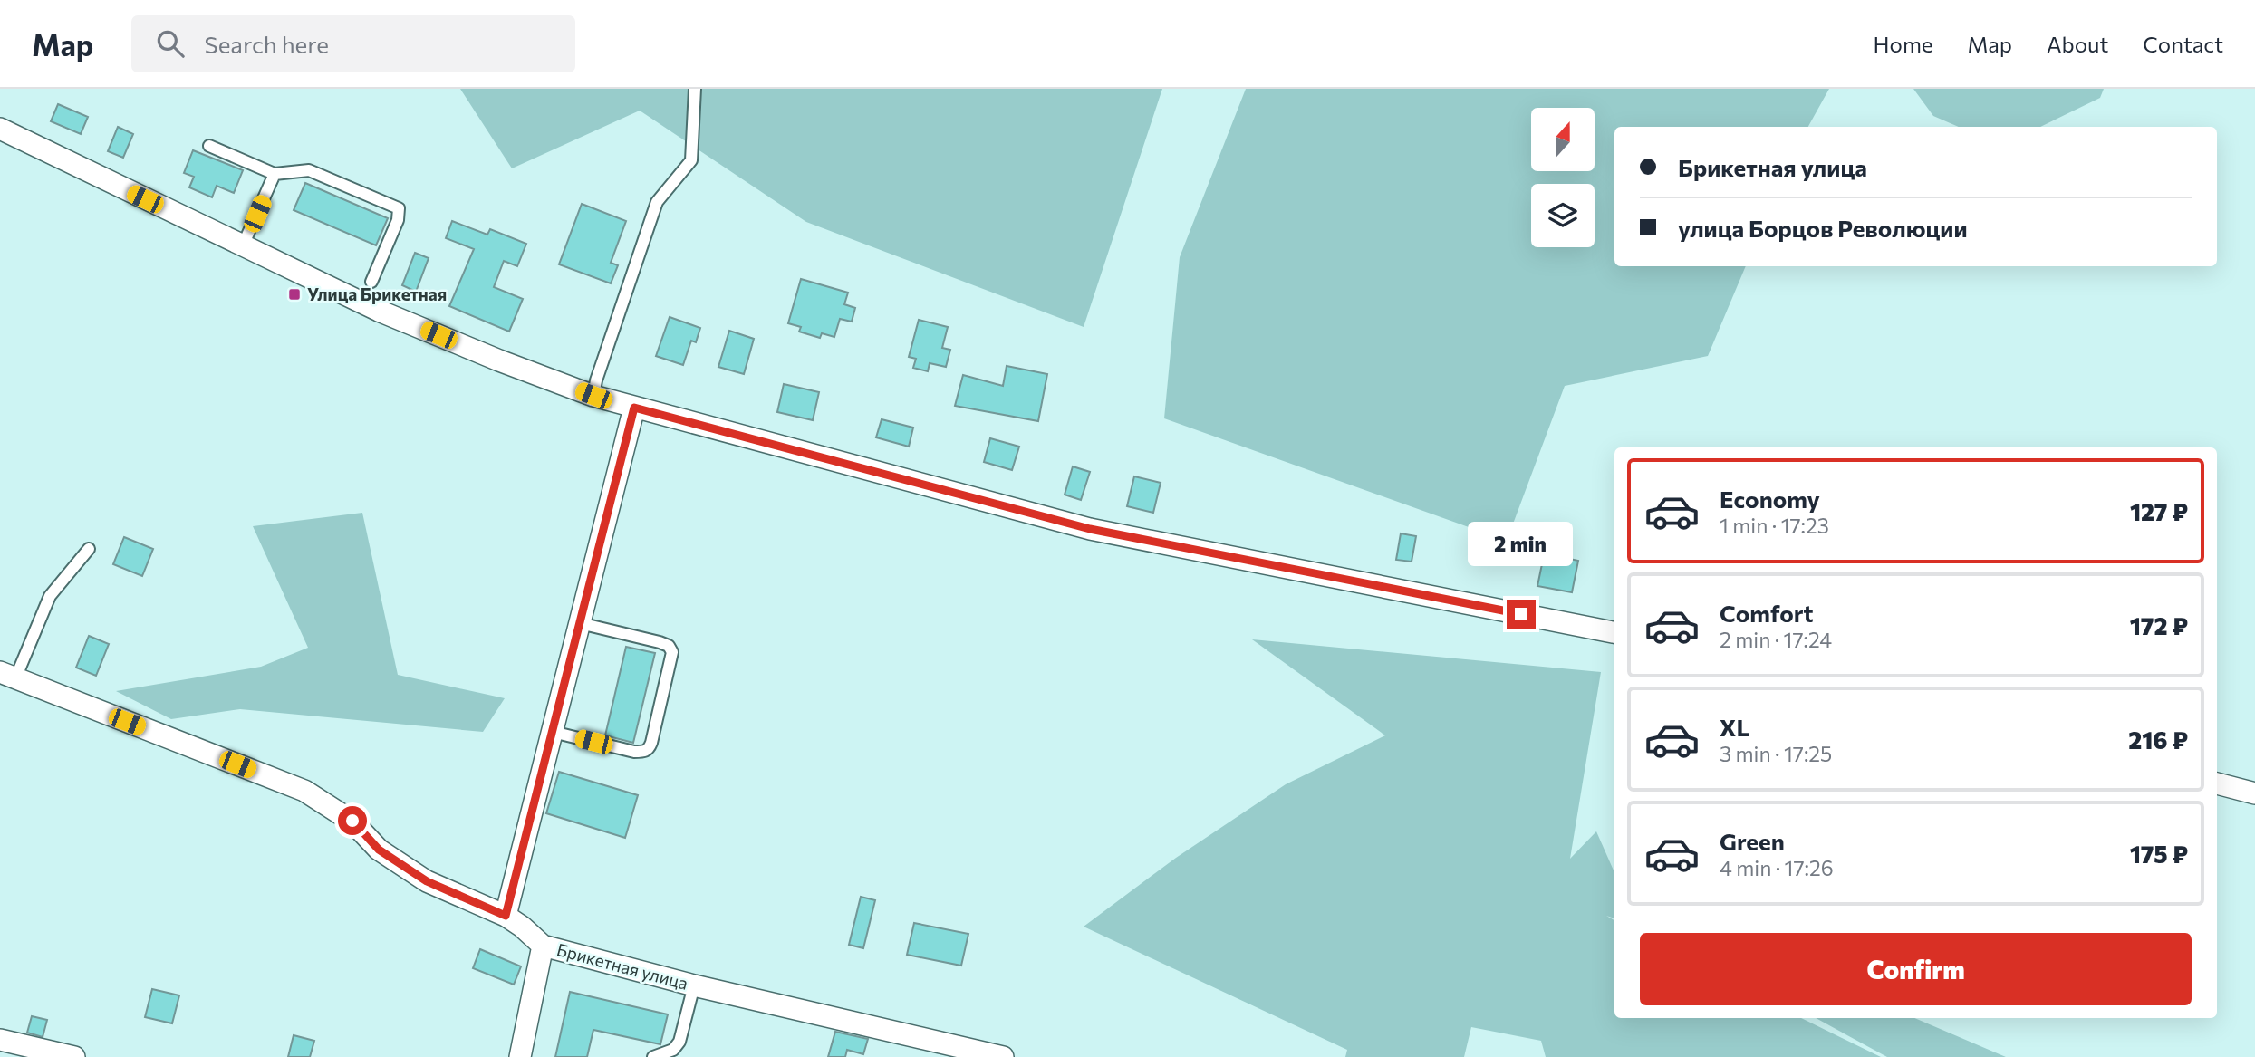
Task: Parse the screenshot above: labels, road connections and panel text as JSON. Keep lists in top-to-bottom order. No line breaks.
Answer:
{"streets":{"street":["Брикетная улица"]},"places":{"transit":["Улица Брикетная"]},"north":"top","page":{"header":"Map","search":"Search here","nav":["Home","Map","About","Contact"],"banner":["Брикетная улица","улица Борцов Революции"],"list":[{"name":"Economy","note":"1 min · 17:23","value":"127 ₽"},{"name":"Comfort","note":"2 min · 17:24","value":"172 ₽"},{"name":"XL","note":"3 min · 17:25","value":"216 ₽"},{"name":"Green","note":"4 min · 17:26","value":"175 ₽"}],"bubble":"2 min","buttons":"Confirm"}}
